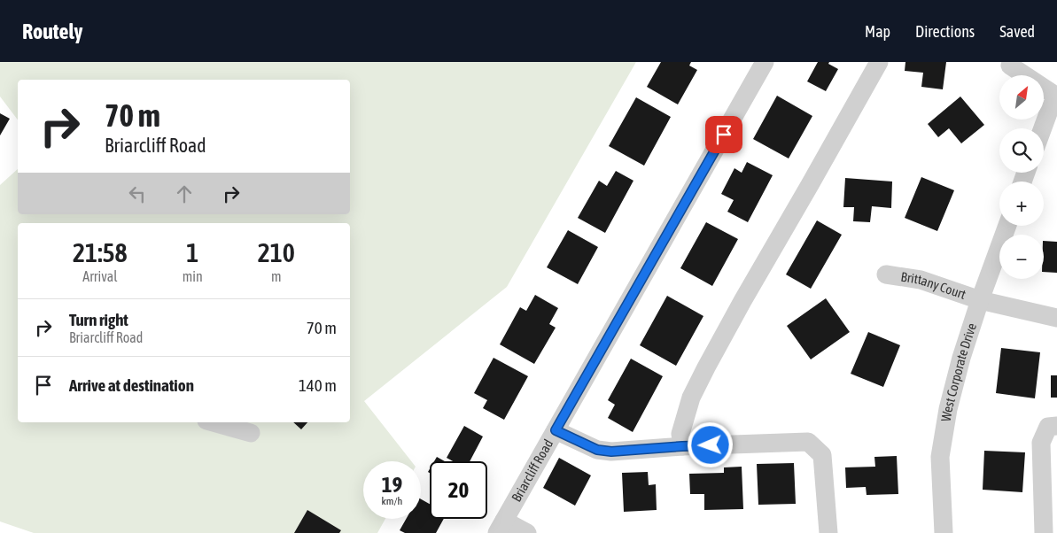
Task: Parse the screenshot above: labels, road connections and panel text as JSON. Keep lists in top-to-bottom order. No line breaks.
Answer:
{"streets":{"street":["Brittany Court","West Corporate Drive","Briarcliff Road"]},"crossings":[["Brittany Court","West Corporate Drive"]],"north":"top right","page":{"header":"Routely","nav":["Map","Directions","Saved"],"map_buttons":["+","−"],"turn":["70 m","Briarcliff Road"],"eta":["21:58","Arrival","1","min","210","m"],"list":[{"name":"Turn right","note":"Briarcliff Road","value":"70 m"},{"name":"Arrive at destination","value":"140 m"}],"speed":"19 km/h","limit":"20"}}
